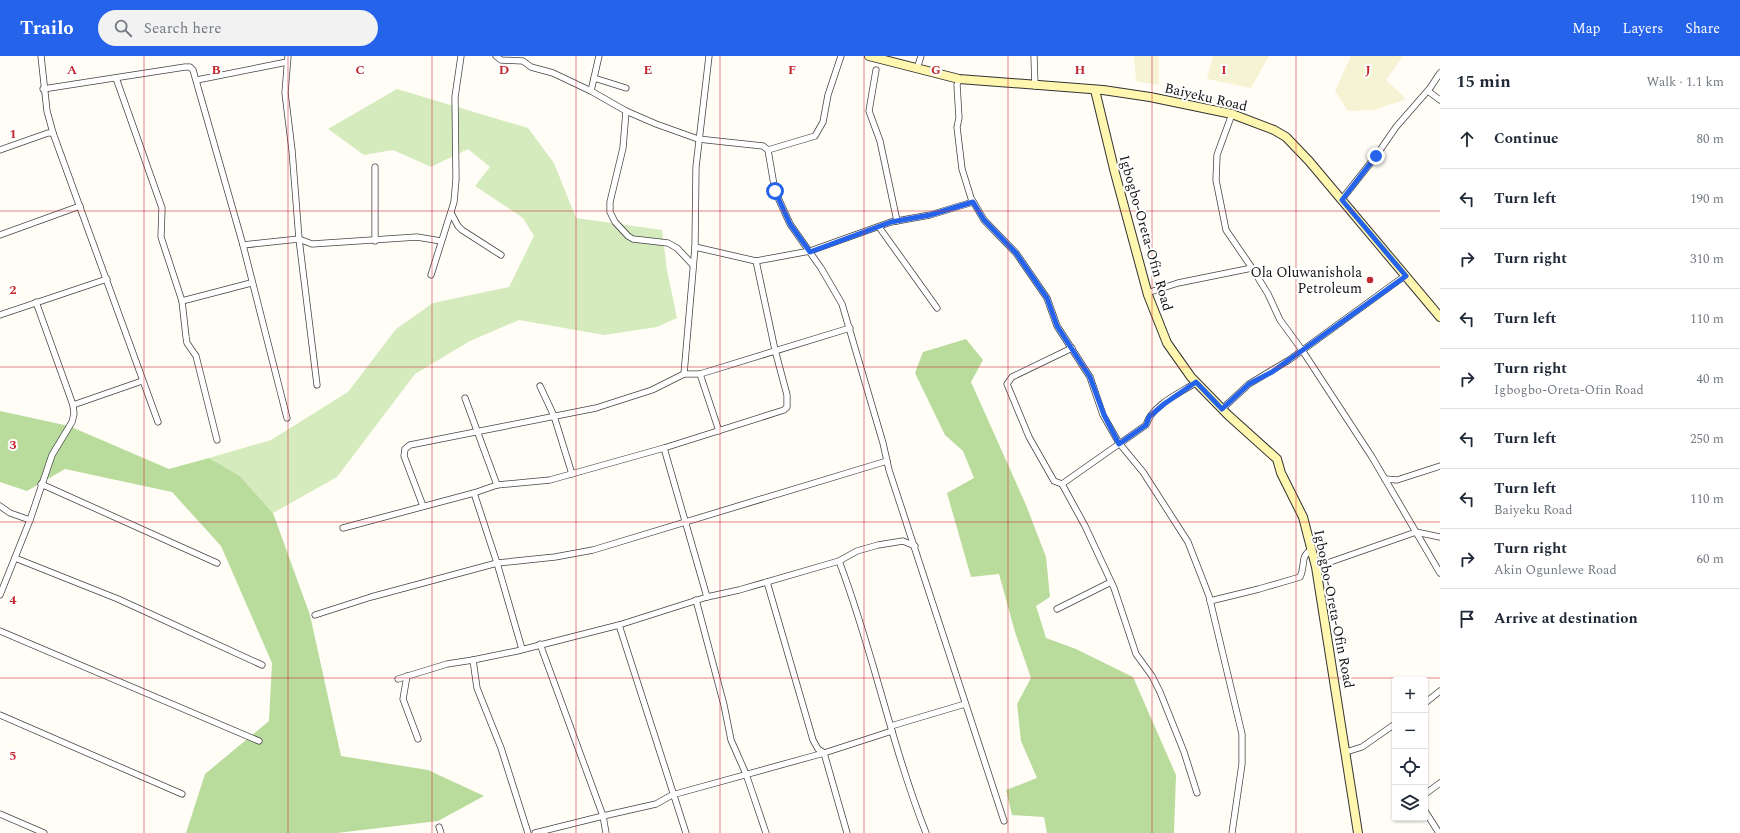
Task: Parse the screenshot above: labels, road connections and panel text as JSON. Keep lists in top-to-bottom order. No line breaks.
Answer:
{"streets":{"street":["Baiyeku Road","Igbogbo-Oreta-Ofin Road"]},"crossings":[["Baiyeku Road","Igbogbo-Oreta-Ofin Road"]],"places":["Ola Oluwanishola Petroleum"],"page":{"header":"Trailo","search":"Search here","nav":["Map","Layers","Share"],"heading":["15 min","Walk · 1.1 km"],"list":[["Continue","80 m"],["Turn left","190 m"],["Turn right","310 m"],["Turn left","110 m"],["Turn right","Igbogbo-Oreta-Ofin Road","40 m"],["Turn left","250 m"],["Turn left","Baiyeku Road","110 m"],["Turn right","Akin Ogunlewe Road","60 m"],"Arrive at destination"],"map_buttons":["+","−"]},"grid":{"columns":["A","B","C","D","E","F","G","H","I","J"],"rows":["1","2","3","4","5"]}}
